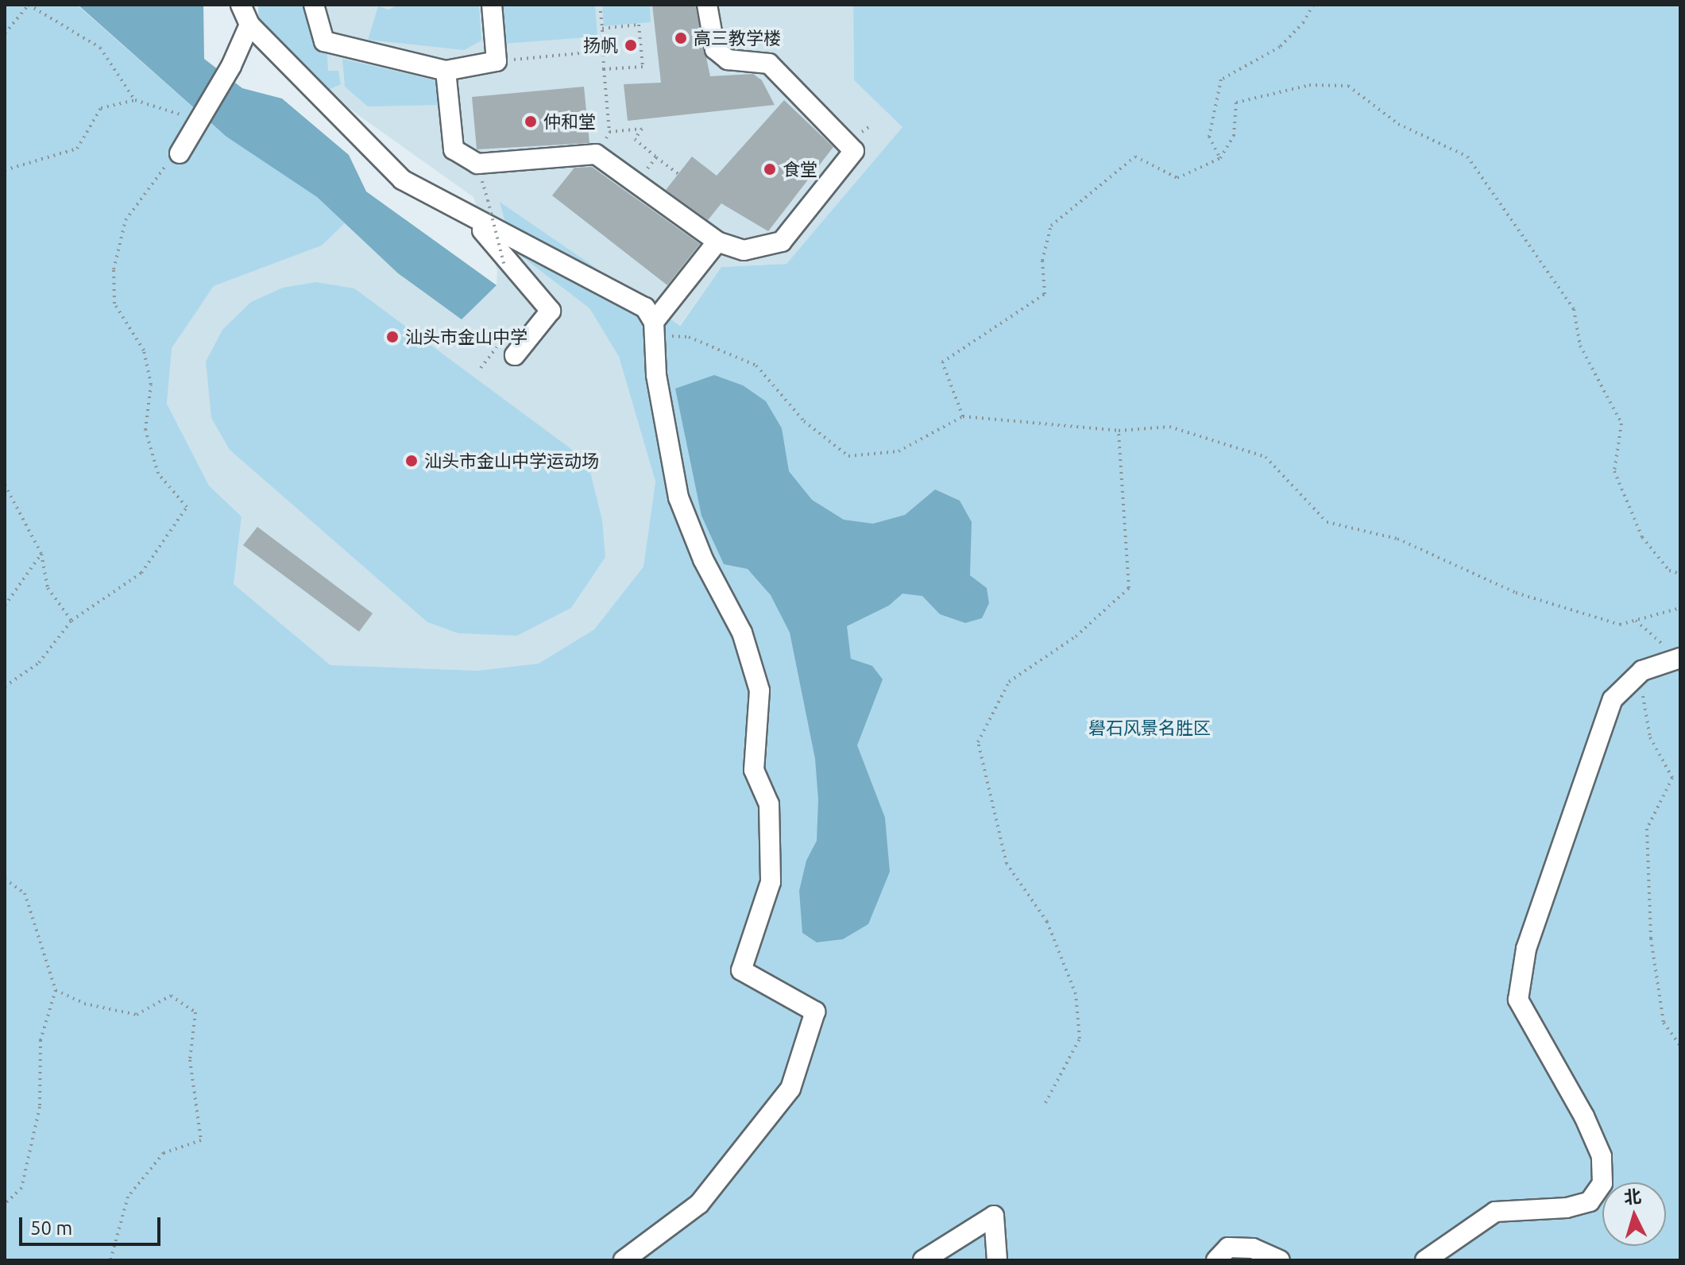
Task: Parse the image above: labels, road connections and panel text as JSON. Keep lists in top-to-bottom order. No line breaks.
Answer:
{"parks":["礐石风景名胜区"],"places":["高三教学楼","扬帆","仲和堂","食堂","汕头市金山中学","汕头市金山中学运动场"],"scale_bar":"50 m","north":"top"}
